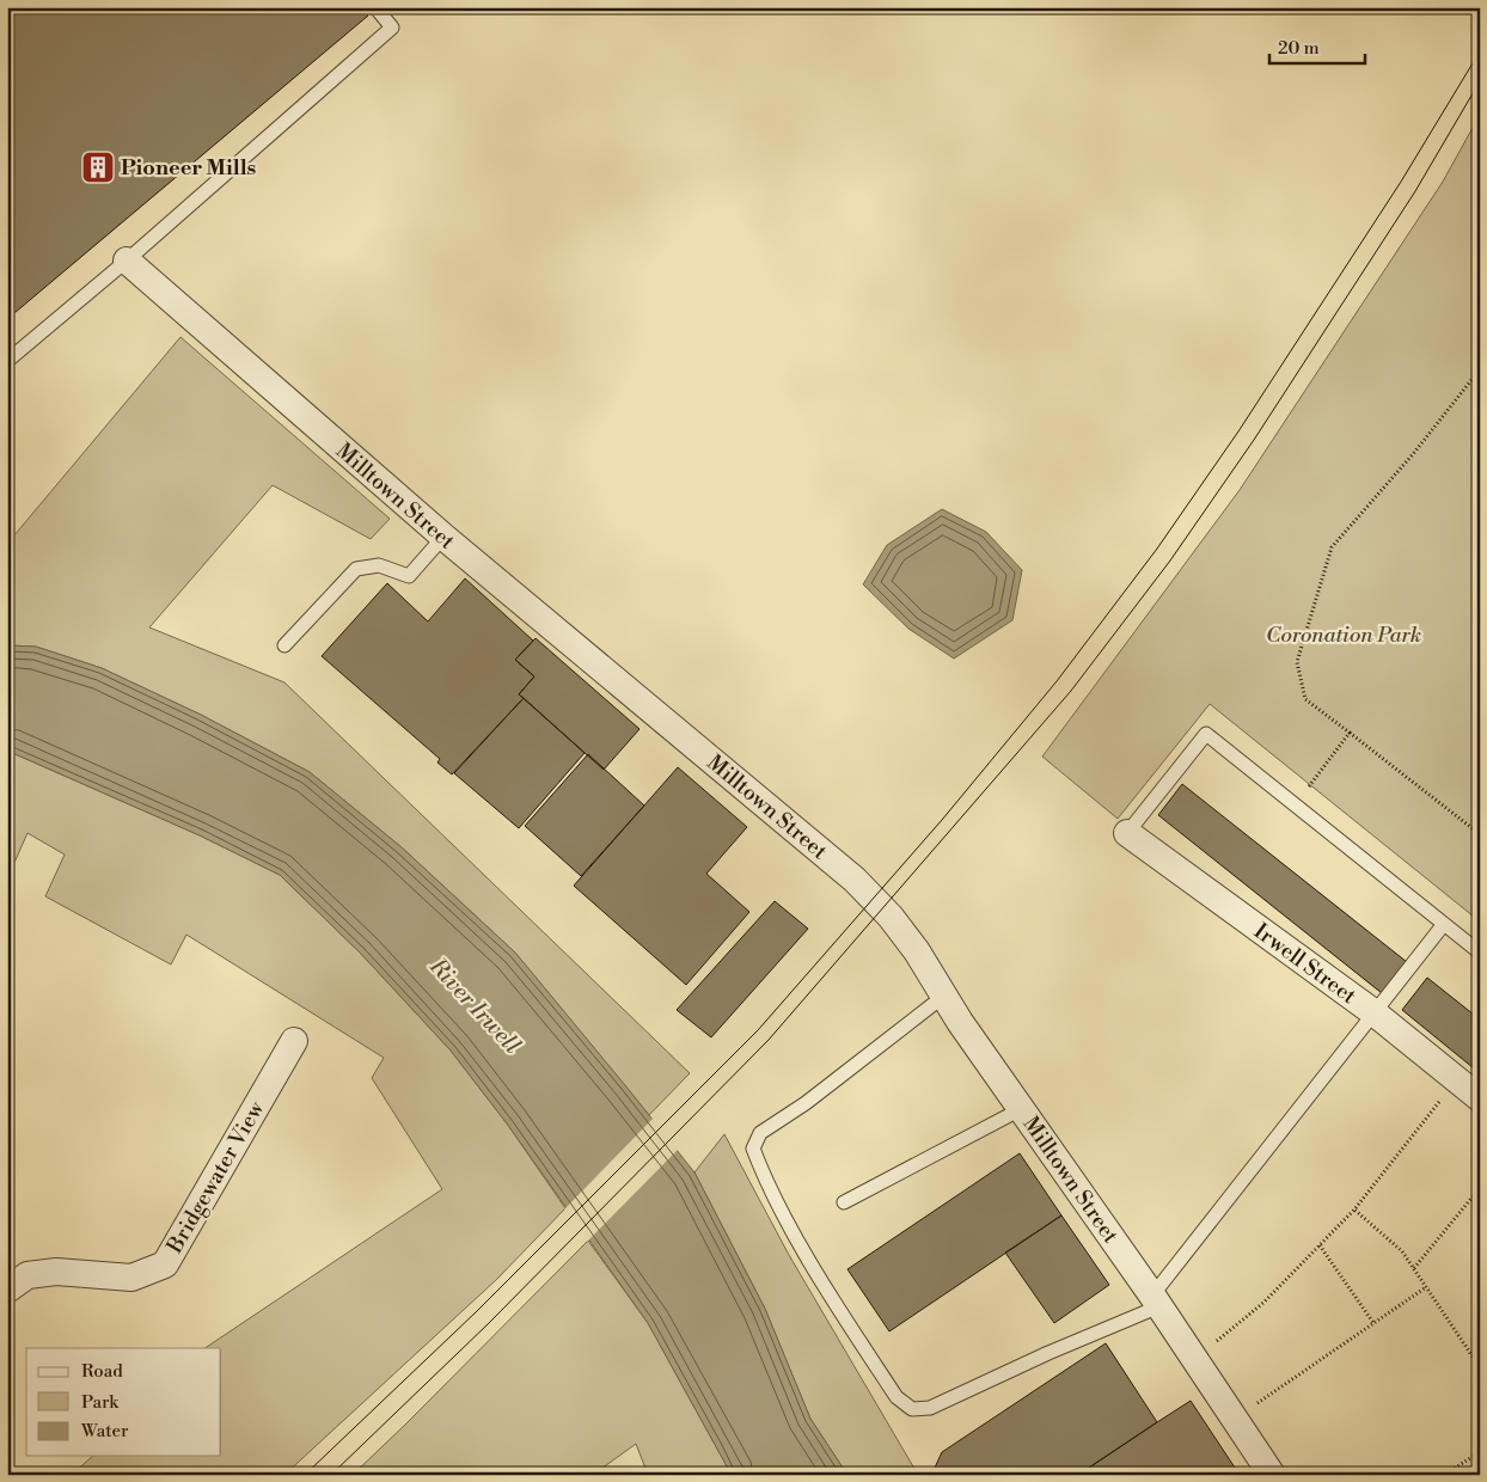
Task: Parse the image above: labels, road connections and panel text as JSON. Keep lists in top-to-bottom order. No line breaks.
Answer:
{"streets":{"street":["Milltown Street","Irwell Street","Bridgewater View"]},"water":["River Irwell"],"parks":["Coronation Park"],"places":{"building":["Pioneer Mills"]},"legend":["Road","Park","Water"],"scale_bar":"20 m"}
